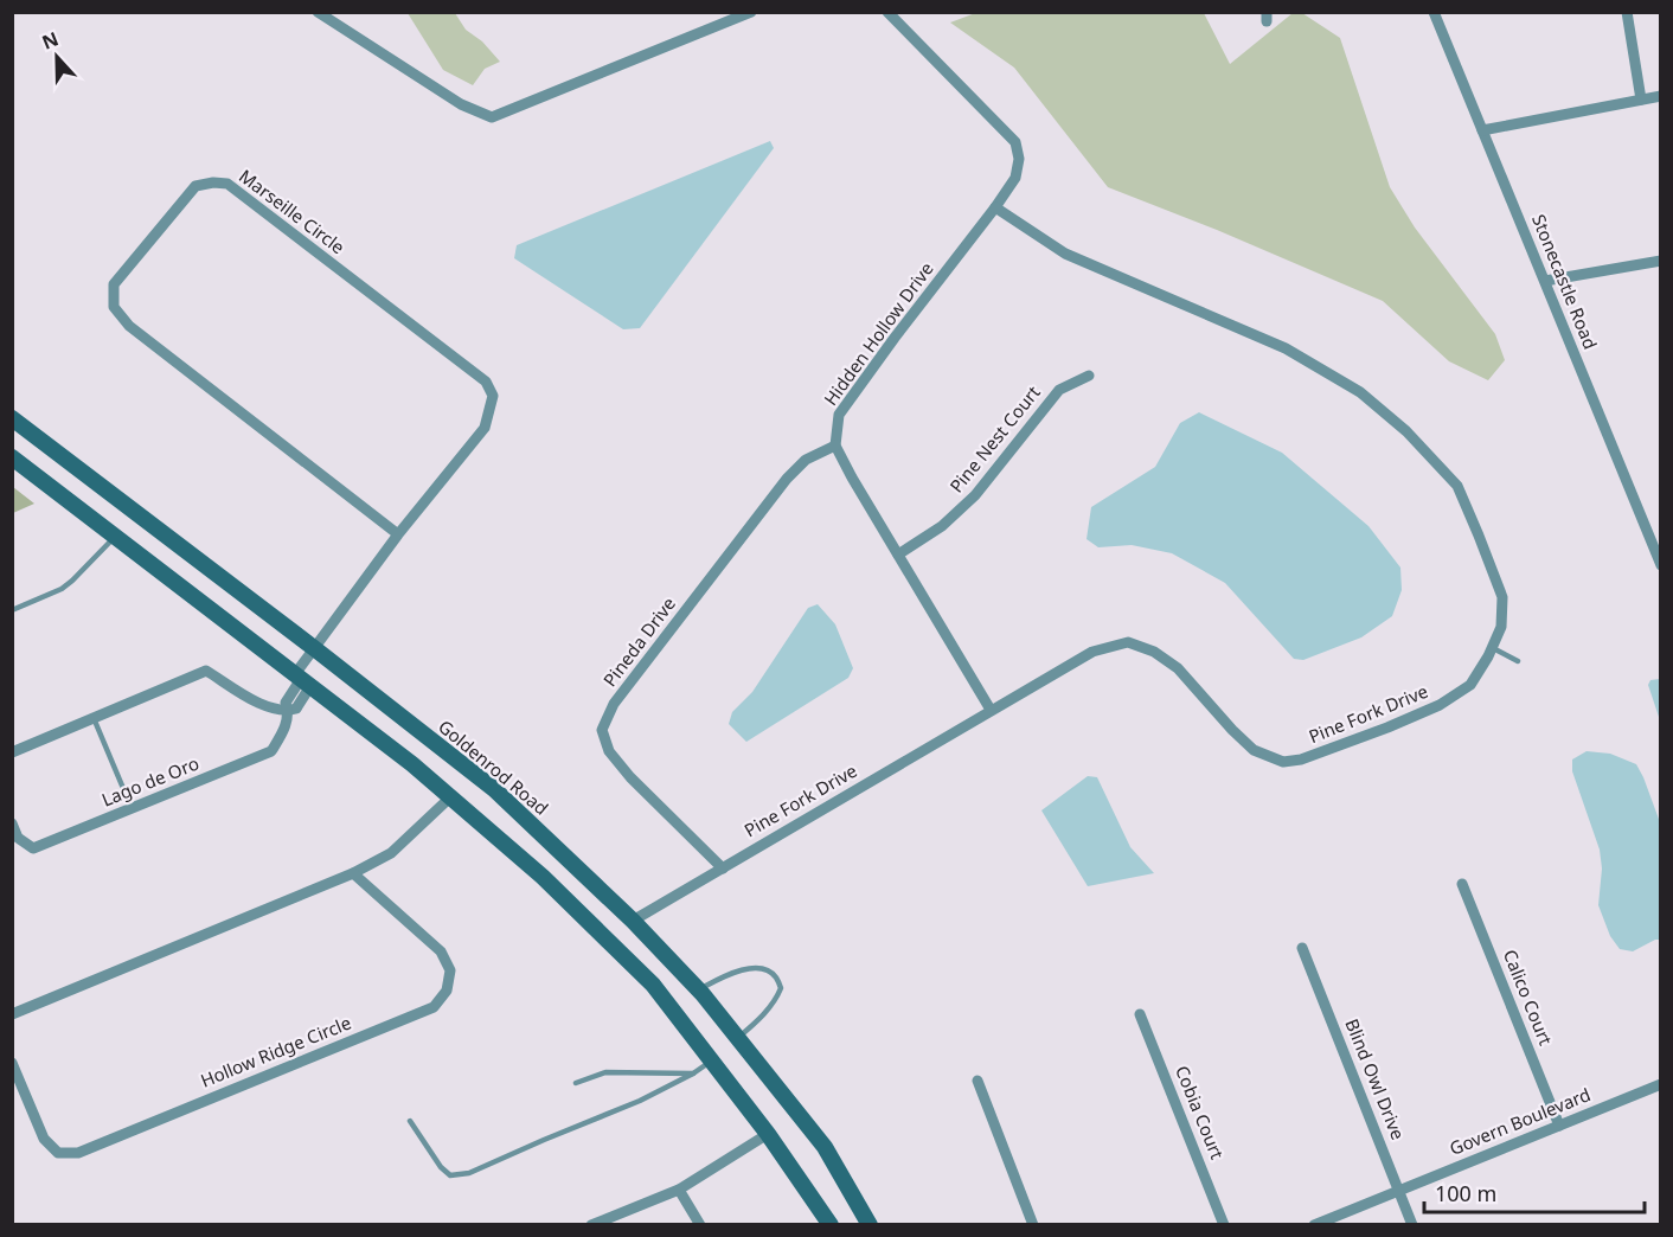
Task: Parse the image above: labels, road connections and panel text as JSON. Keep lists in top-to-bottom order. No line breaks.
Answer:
{"streets":{"main road":["Goldenrod Road"],"street":["Marseille Circle","Stonecastle Road","Hidden Hollow Drive","Pine Nest Court","Pineda Drive","Pine Fork Drive","Lago de Oro","Calico Court","Hollow Ridge Circle","Blind Owl Drive","Cobia Court","Govern Boulevard"]},"crossings":[["Marseille Circle","Goldenrod Road"],["Marseille Circle","Lago de Oro"],["Hidden Hollow Drive","Pineda Drive"],["Hidden Hollow Drive","Pine Fork Drive"],["Pineda Drive","Pine Fork Drive"],["Pine Fork Drive","Goldenrod Road"],["Calico Court","Govern Boulevard"],["Blind Owl Drive","Govern Boulevard"]],"scale_bar":"100 m","north":"top"}
